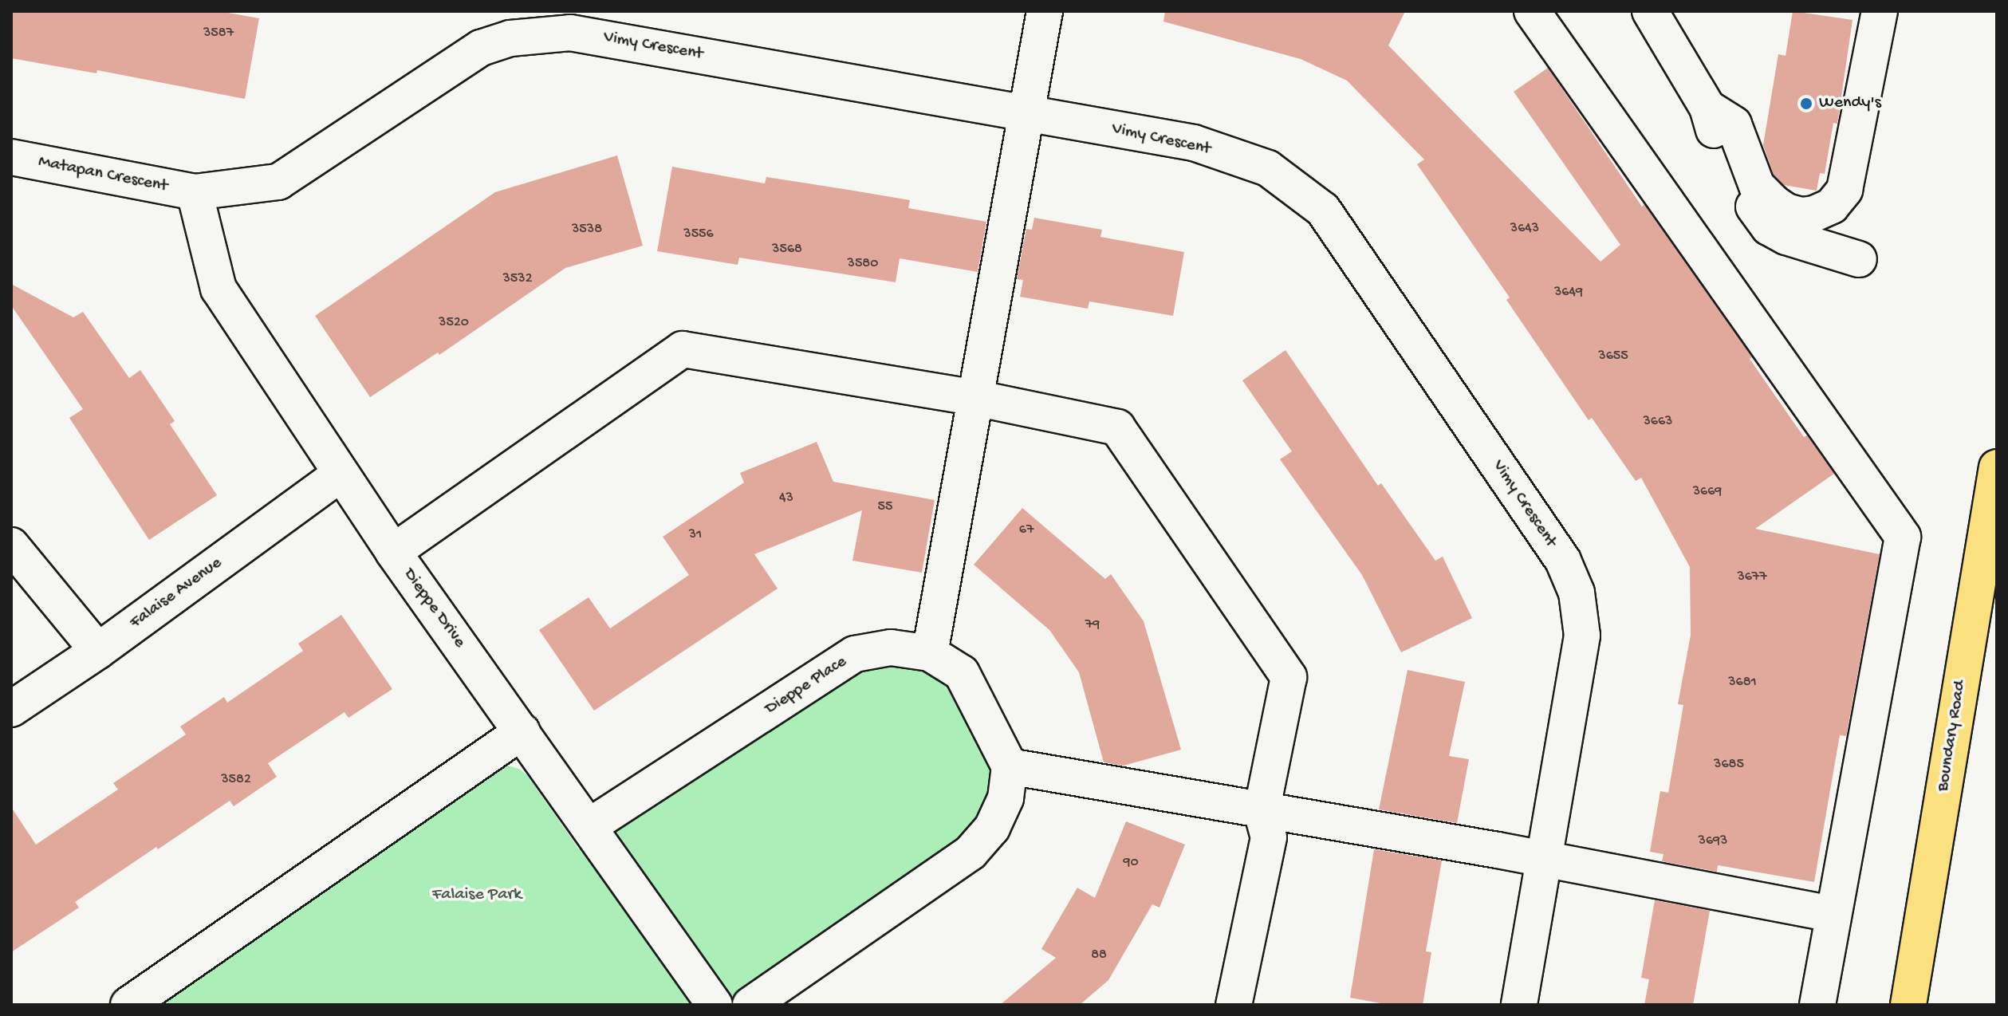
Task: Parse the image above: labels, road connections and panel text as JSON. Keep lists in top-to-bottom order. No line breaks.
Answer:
{"streets":{"main road":["Boundary Road"],"street":["Vimy Crescent","Matapan Crescent","Falaise Avenue","Dieppe Drive","Dieppe Place"]},"crossings":[["Vimy Crescent","Matapan Crescent"],["Vimy Crescent","Dieppe Drive"],["Matapan Crescent","Dieppe Drive"],["Falaise Avenue","Dieppe Drive"],["Dieppe Drive","Dieppe Place"]],"parks":["Falaise Park"],"places":["Wendy's"],"house_numbers":["3587","3643","3538","3556","3568","3580","3532","3649","3520","3655","3663","3669","43","55","67","31","3677","79","3681","3685","3582","3693","90","88"]}
